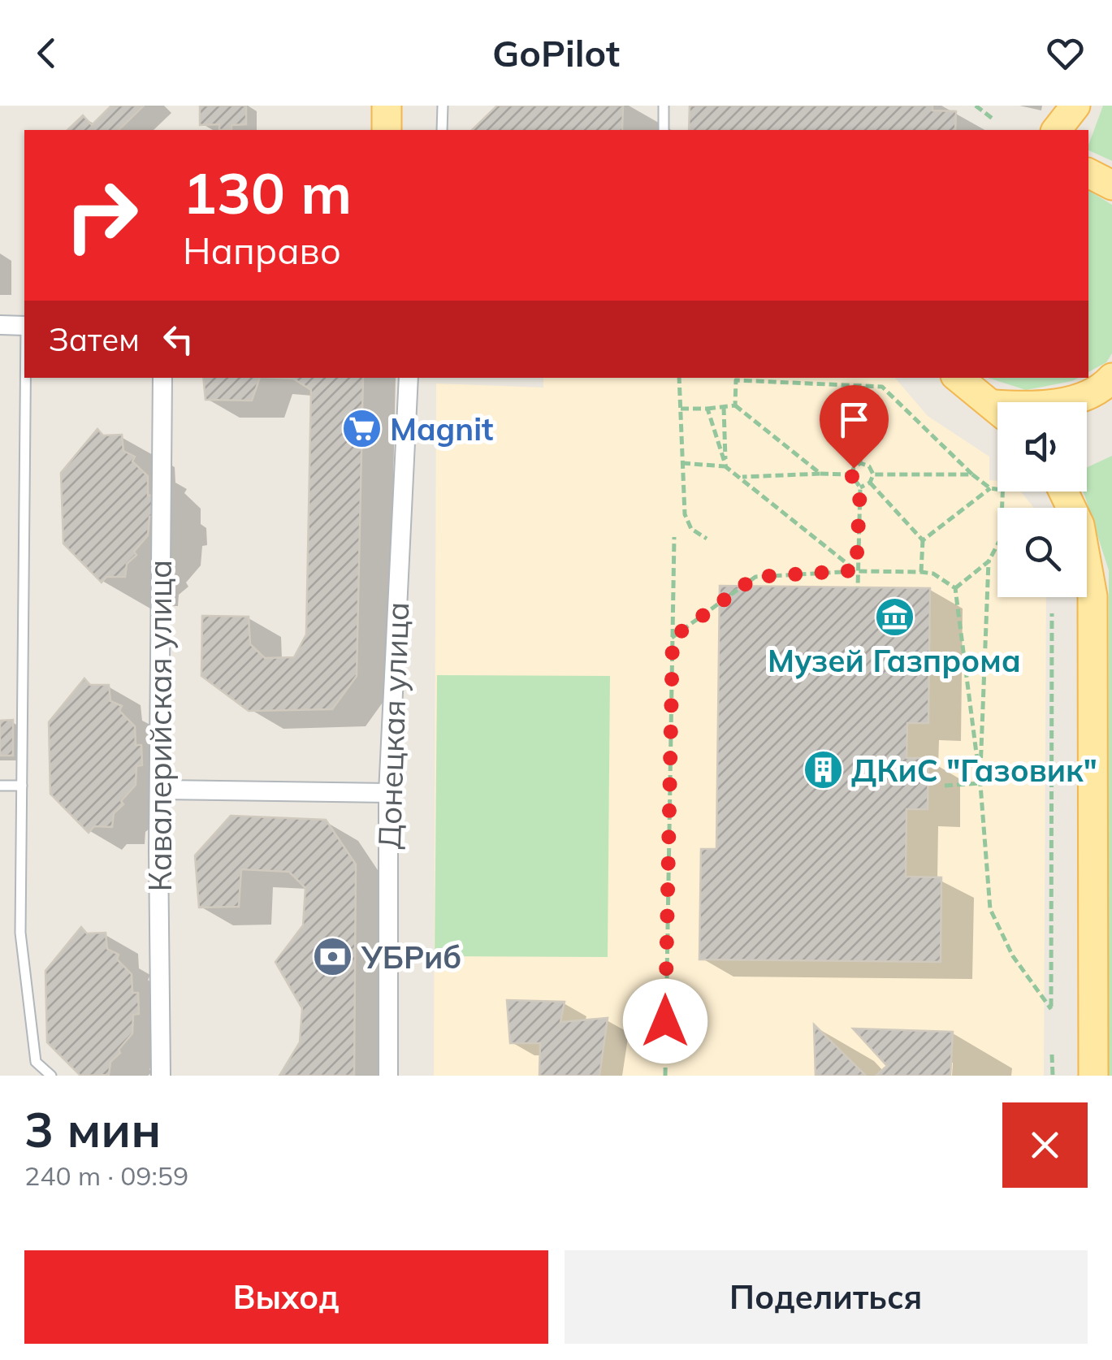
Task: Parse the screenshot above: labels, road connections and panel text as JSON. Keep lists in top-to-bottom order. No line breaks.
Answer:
{"streets":{"street":["Кавалерийская улица","Донецкая улица"]},"places":{"supermarket":["Magnit"],"museum":["Музей Газпрома"],"building":["ДКиC \"Газовик\""],"bank":["УБРиб"]},"page":{"header":"GoPilot","turn":["130 m","Направо"],"then":"Затем","heading":["3 мин","240 m · 09:59"],"buttons":["Выход","Поделиться"]}}
